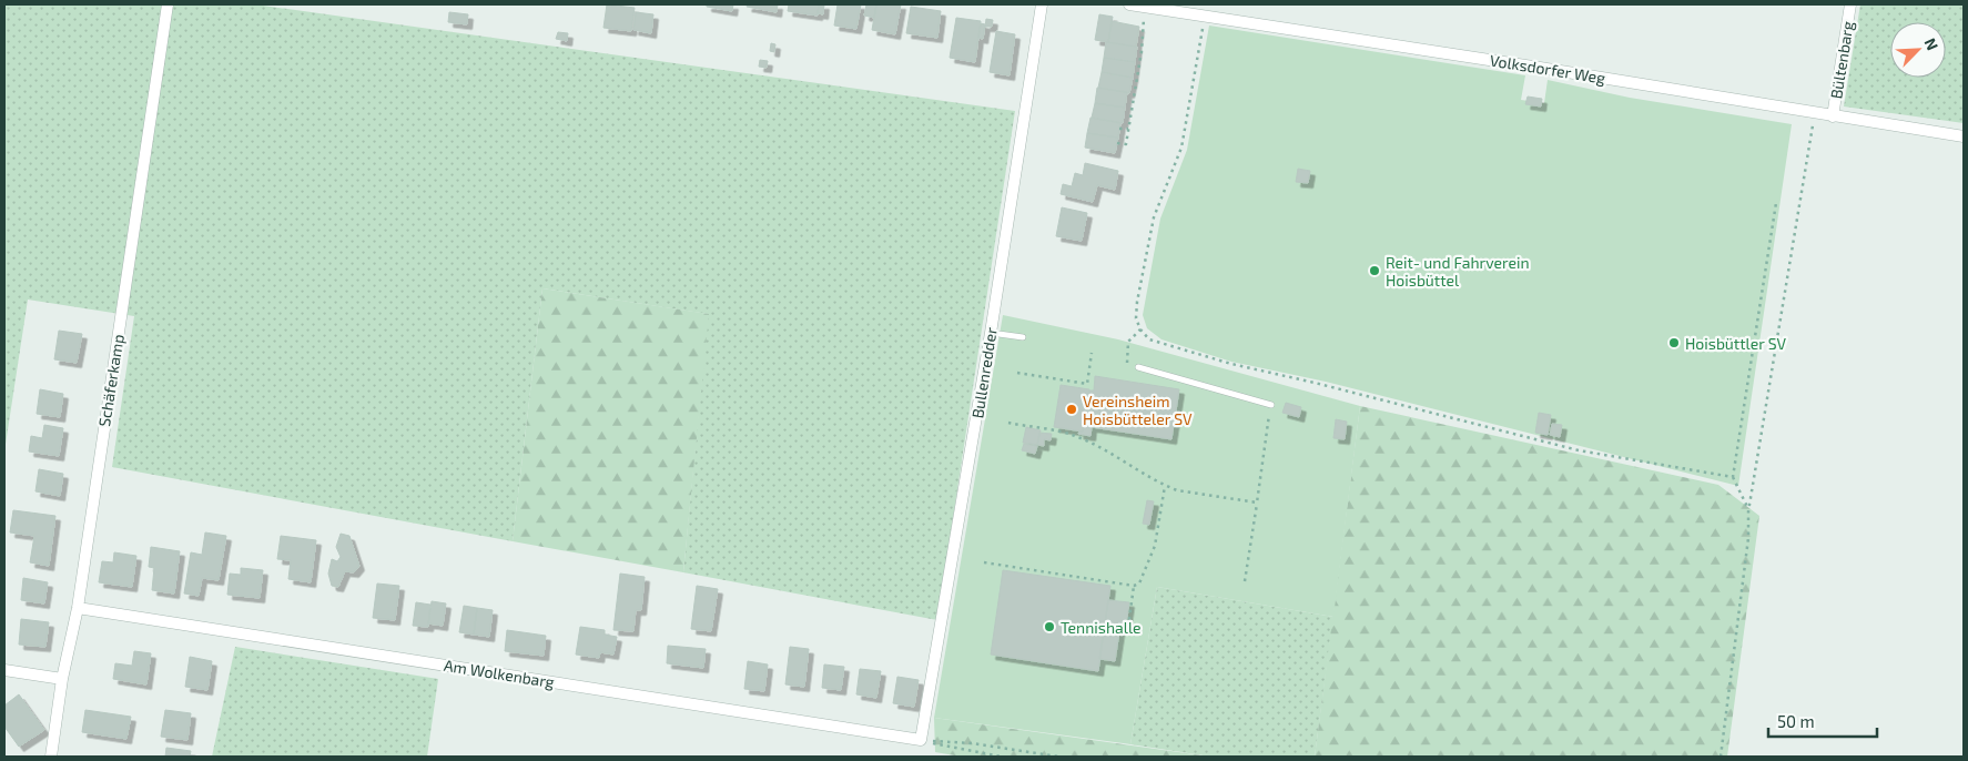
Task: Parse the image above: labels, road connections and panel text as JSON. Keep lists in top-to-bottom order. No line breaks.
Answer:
{"streets":{"street":["Bültenbarg","Volksdorfer Weg","Bullenredder","Schäferkamp","Am Wolkenbarg"]},"crossings":[["Bültenbarg","Volksdorfer Weg"],["Bullenredder","Am Wolkenbarg"],["Schäferkamp","Am Wolkenbarg"]],"places":["Reit- und Fahrverein Hoisbüttel","Hoisbüttler SV","Vereinsheim Hoisbütteler SV","Tennishalle"],"scale_bar":"50 m","north":"top right"}
